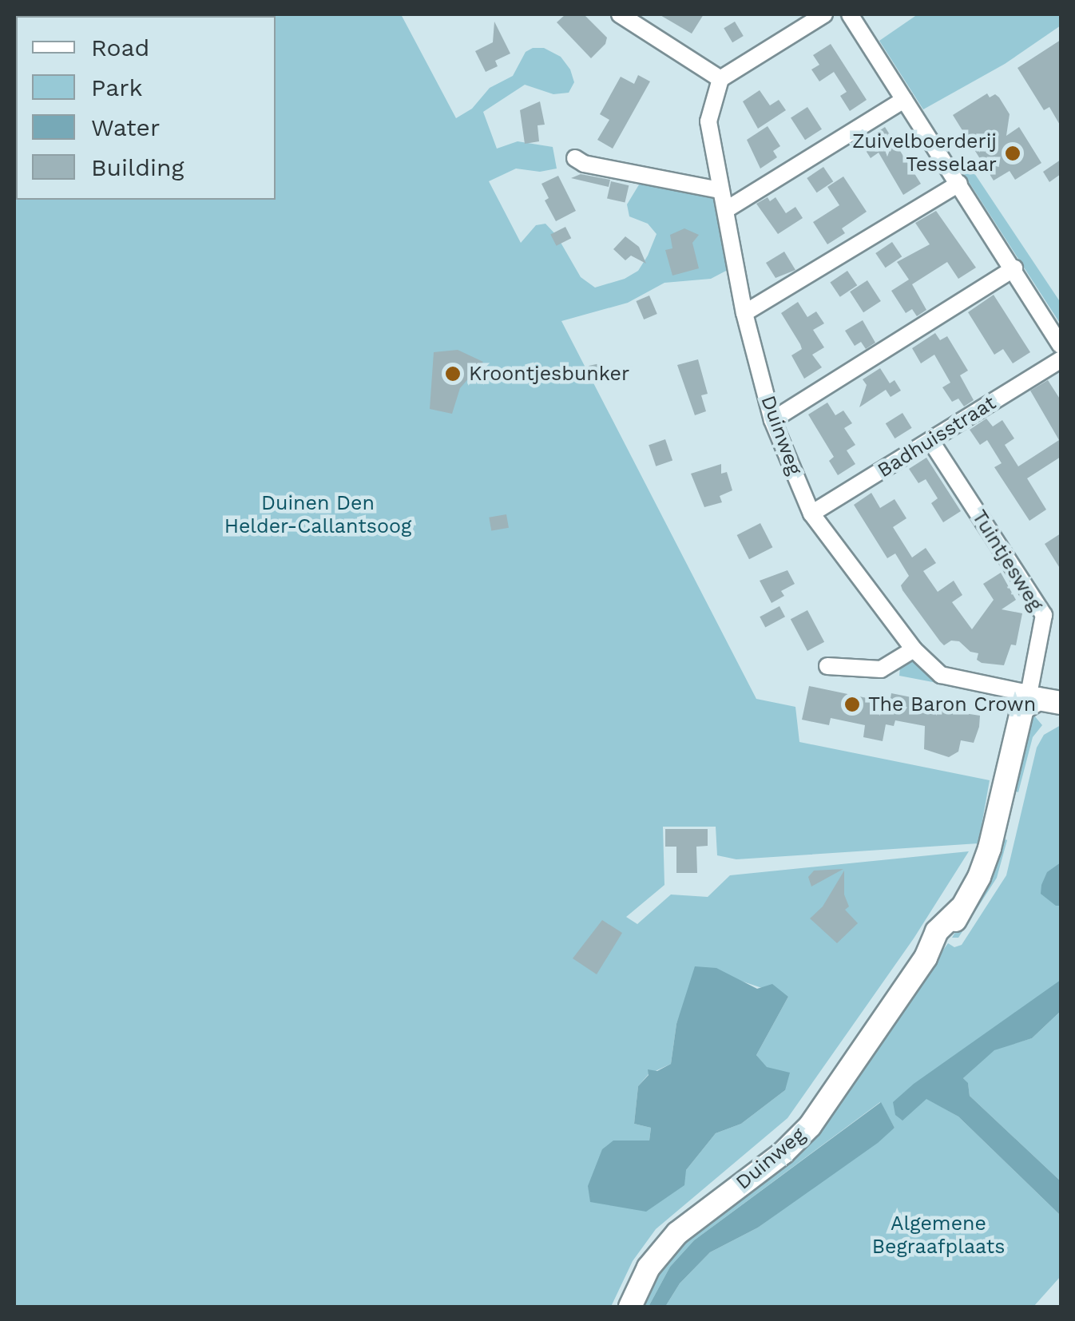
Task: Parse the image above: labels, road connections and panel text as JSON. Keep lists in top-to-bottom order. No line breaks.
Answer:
{"streets":{"street":["Duinweg","Badhuisstraat","Tuintjesweg"]},"crossings":[["Duinweg","Badhuisstraat"],["Duinweg","Tuintjesweg"],["Badhuisstraat","Tuintjesweg"]],"parks":["Duinen Den Helder-Callantsoog","Algemene Begraafplaats"],"places":["Zuivelboerderij Tesselaar","Kroontjesbunker","The Baron Crown"],"legend":["Road","Park","Water","Building"]}
